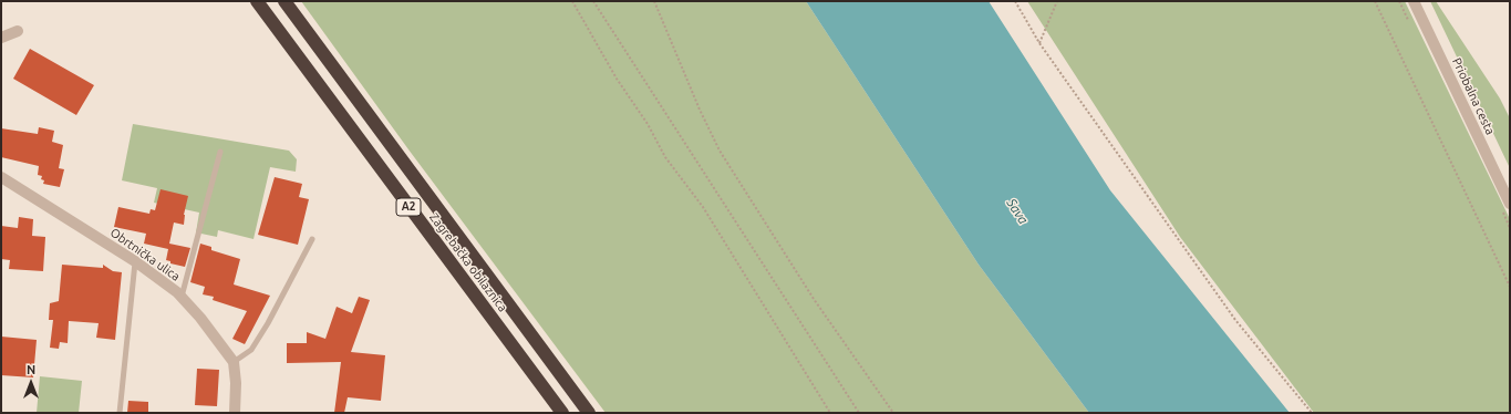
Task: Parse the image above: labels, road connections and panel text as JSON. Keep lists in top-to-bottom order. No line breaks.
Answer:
{"streets":{"highway":["A2","Zagrebačka obilaznica"],"street":["Priobalna cesta","Obrtnička ulica"]},"water":["Sava"],"north":"top"}
